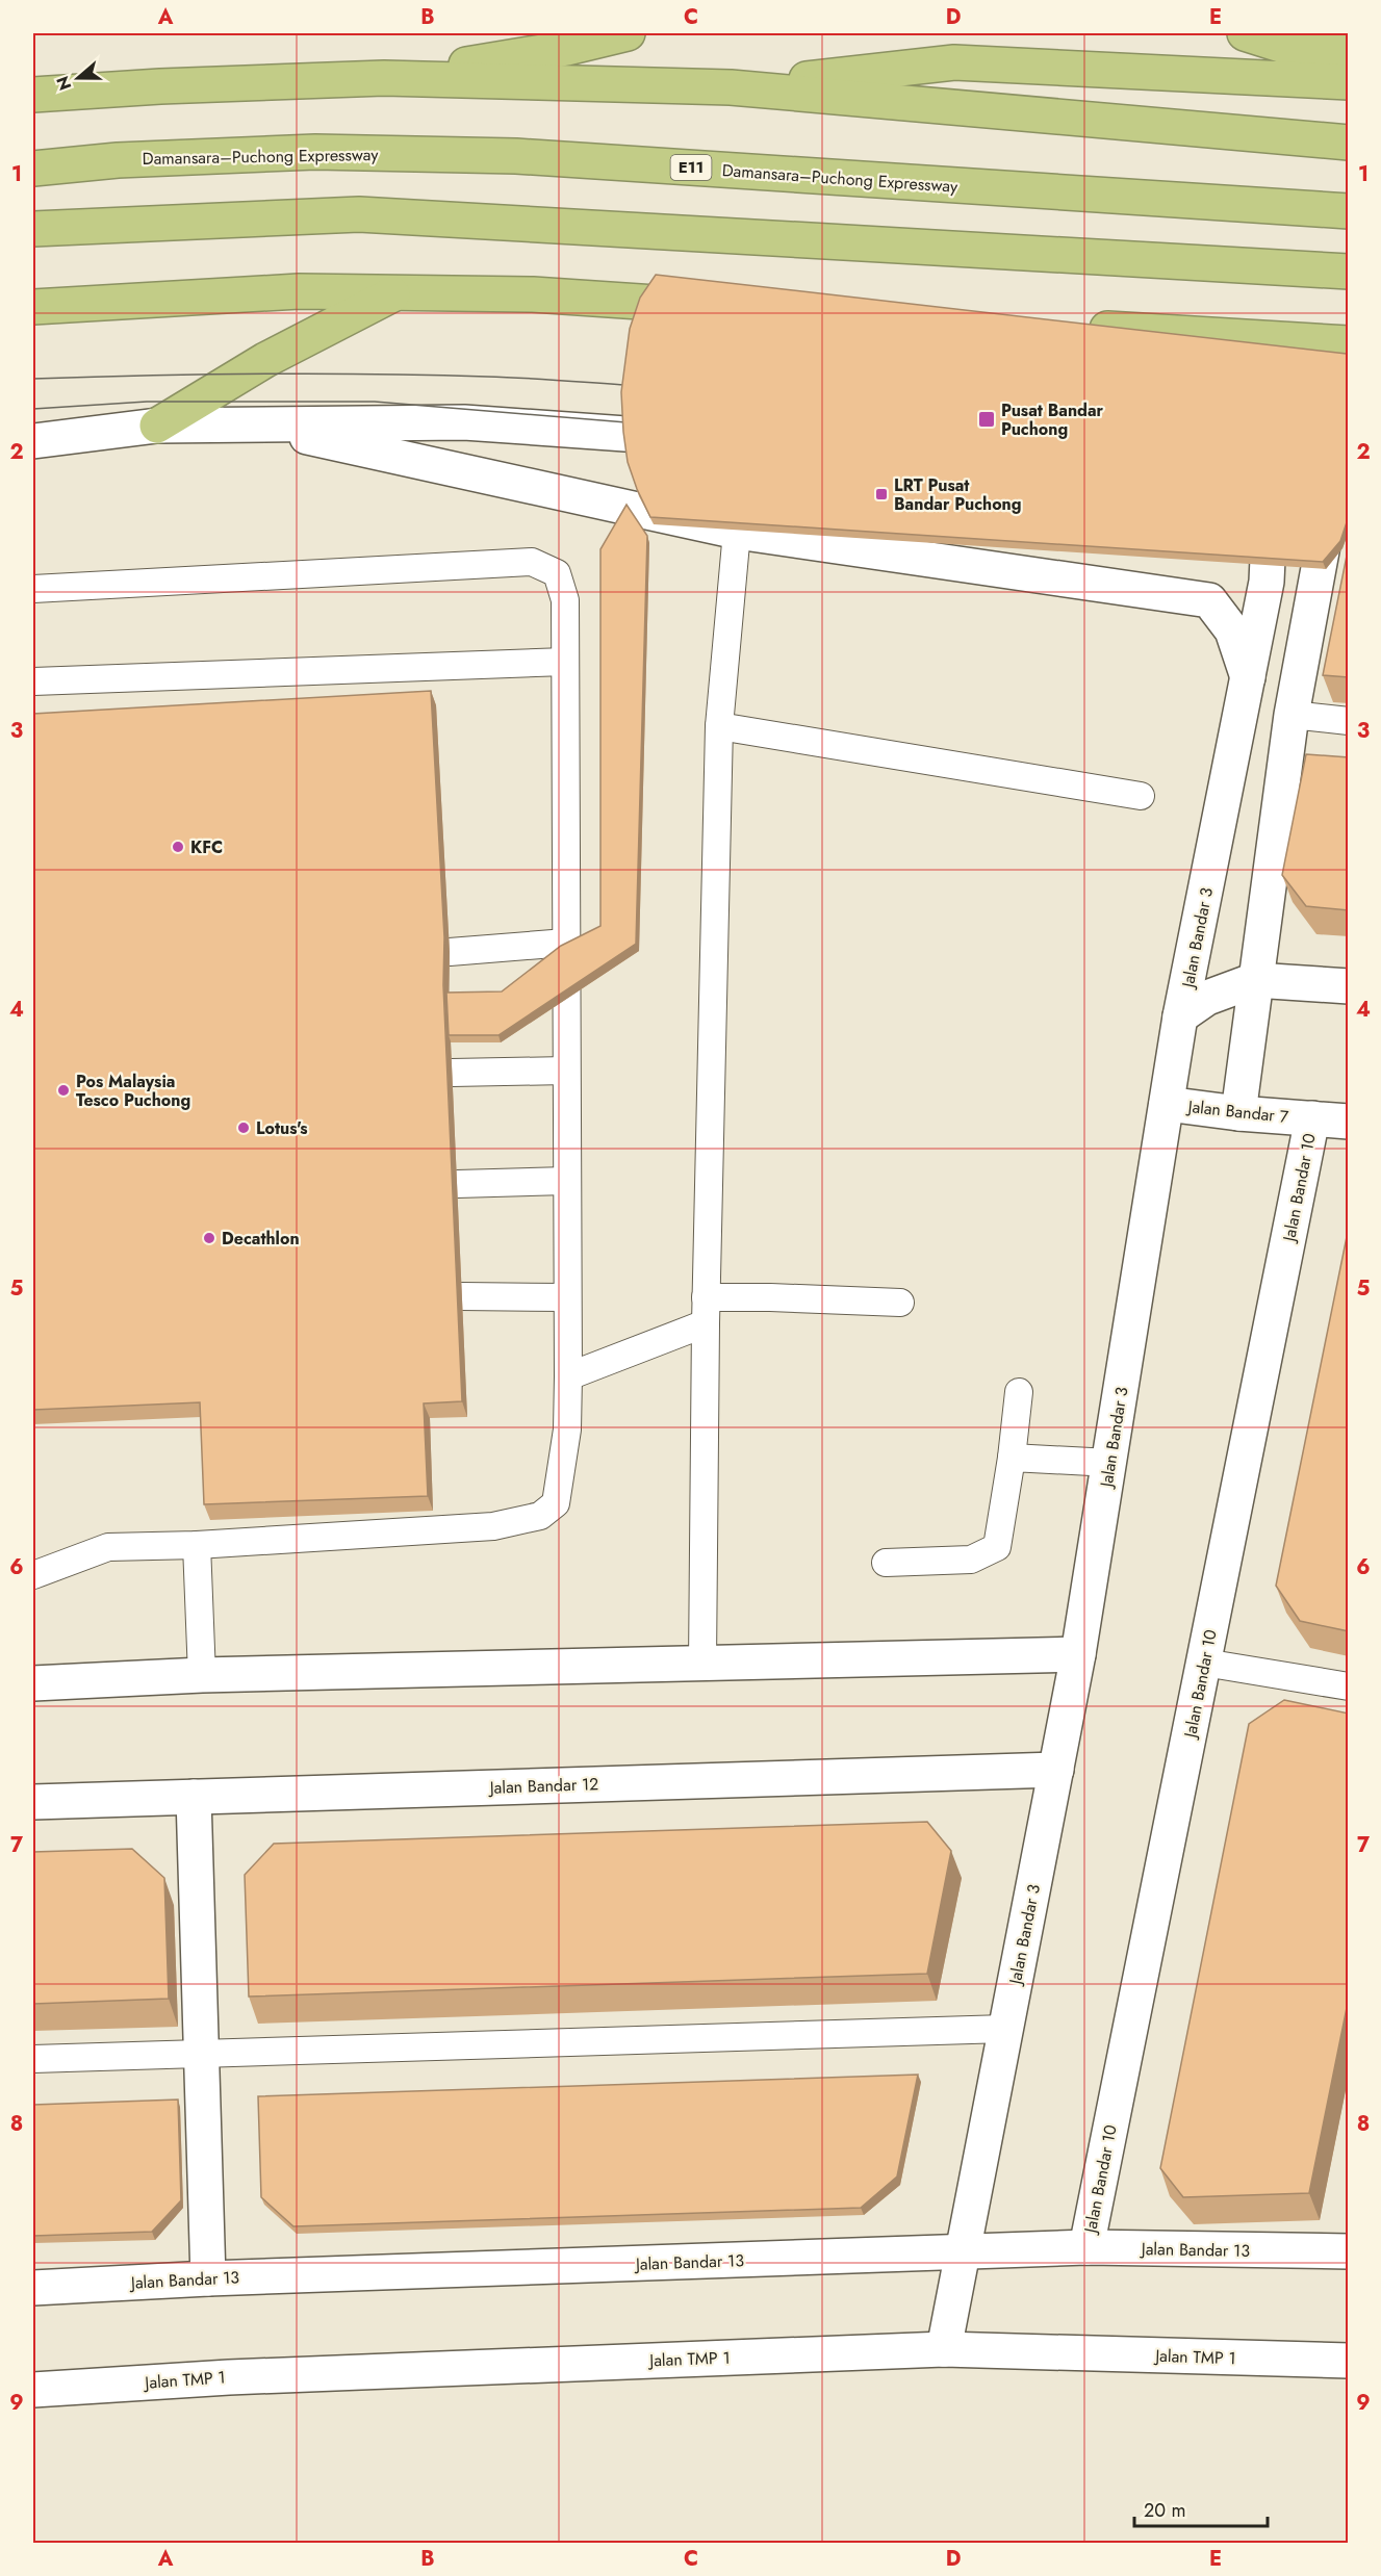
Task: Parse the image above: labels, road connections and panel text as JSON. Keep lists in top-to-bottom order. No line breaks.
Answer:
{"streets":{"highway":["Damansara–Puchong Expressway","E11"],"street":["Jalan Bandar 3","Jalan Bandar 7","Jalan Bandar 10","Jalan Bandar 12","Jalan Bandar 13","Jalan TMP 1"]},"crossings":[["Jalan Bandar 3","Jalan Bandar 7"],["Jalan Bandar 3","Jalan Bandar 12"],["Jalan Bandar 3","Jalan Bandar 13"],["Jalan Bandar 3","Jalan TMP 1"],["Jalan Bandar 7","Jalan Bandar 10"],["Jalan Bandar 10","Jalan Bandar 13"]],"places":{"transit":["Pusat Bandar Puchong","LRT Pusat Bandar Puchong"],"other":["KFC","Pos Malaysia Tesco Puchong","Lotus's","Decathlon"]},"scale_bar":"20 m","north":"left","grid":{"columns":["A","B","C","D","E"],"rows":["1","2","3","4","5","6","7","8","9"]}}
